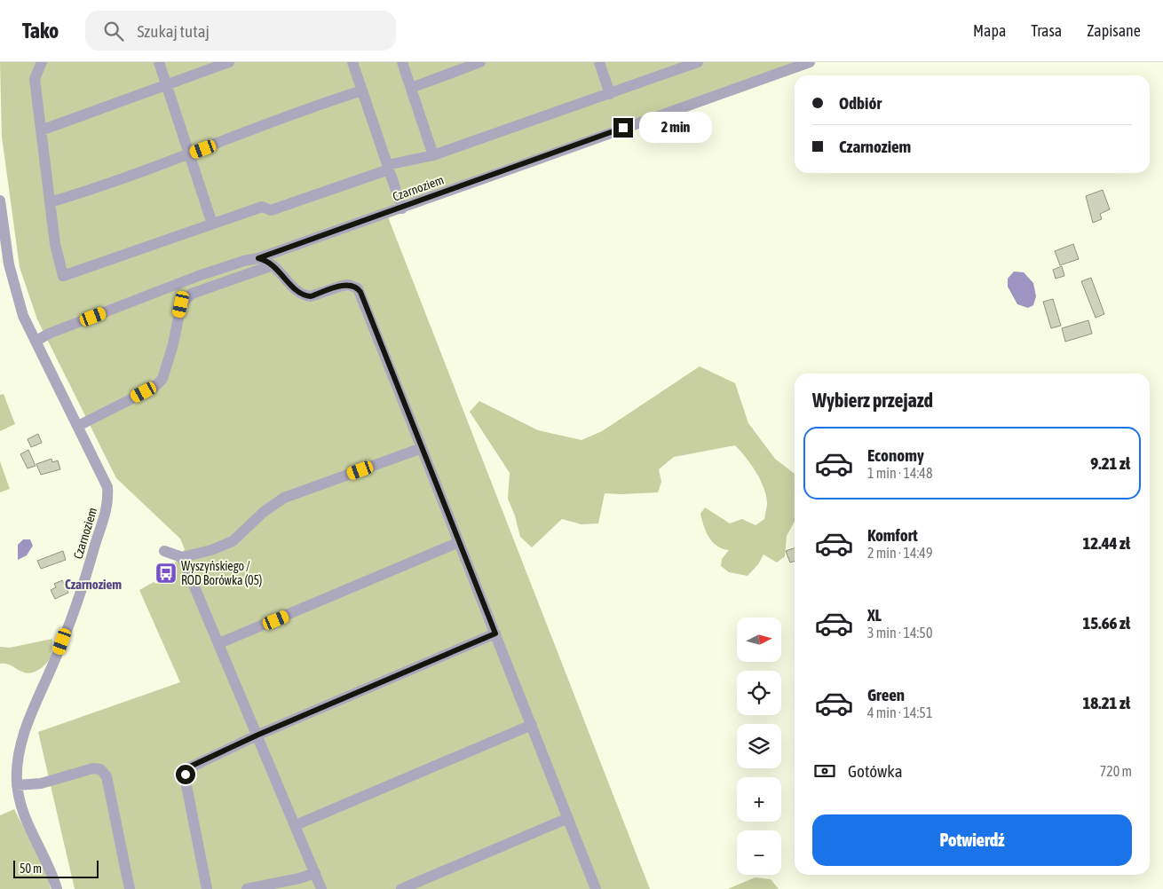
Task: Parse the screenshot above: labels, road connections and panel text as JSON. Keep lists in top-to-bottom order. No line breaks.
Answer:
{"streets":{"street":["Czarnoziem"]},"districts":["Czarnoziem"],"places":{"bus stop":["Wyszyńskiego / ROD Borówka (05)"]},"scale_bar":"50 m","north":"right","page":{"header":"Tako","search":"Szukaj tutaj","nav":["Mapa","Trasa","Zapisane"],"banner":["Odbiór","Czarnoziem"],"bubble":"2 min","heading":"Wybierz przejazd","list":[{"name":"Economy","note":"1 min · 14:48","value":"9.21 zł"},{"name":"Komfort","note":"2 min · 14:49","value":"12.44 zł"},{"name":"XL","note":"3 min · 14:50","value":"15.66 zł"},{"name":"Green","note":"4 min · 14:51","value":"18.21 zł"}],"map_buttons":["+","−"],"pay":["Gotówka","720 m"],"buttons":"Potwierdź","scale":"50 m"}}
